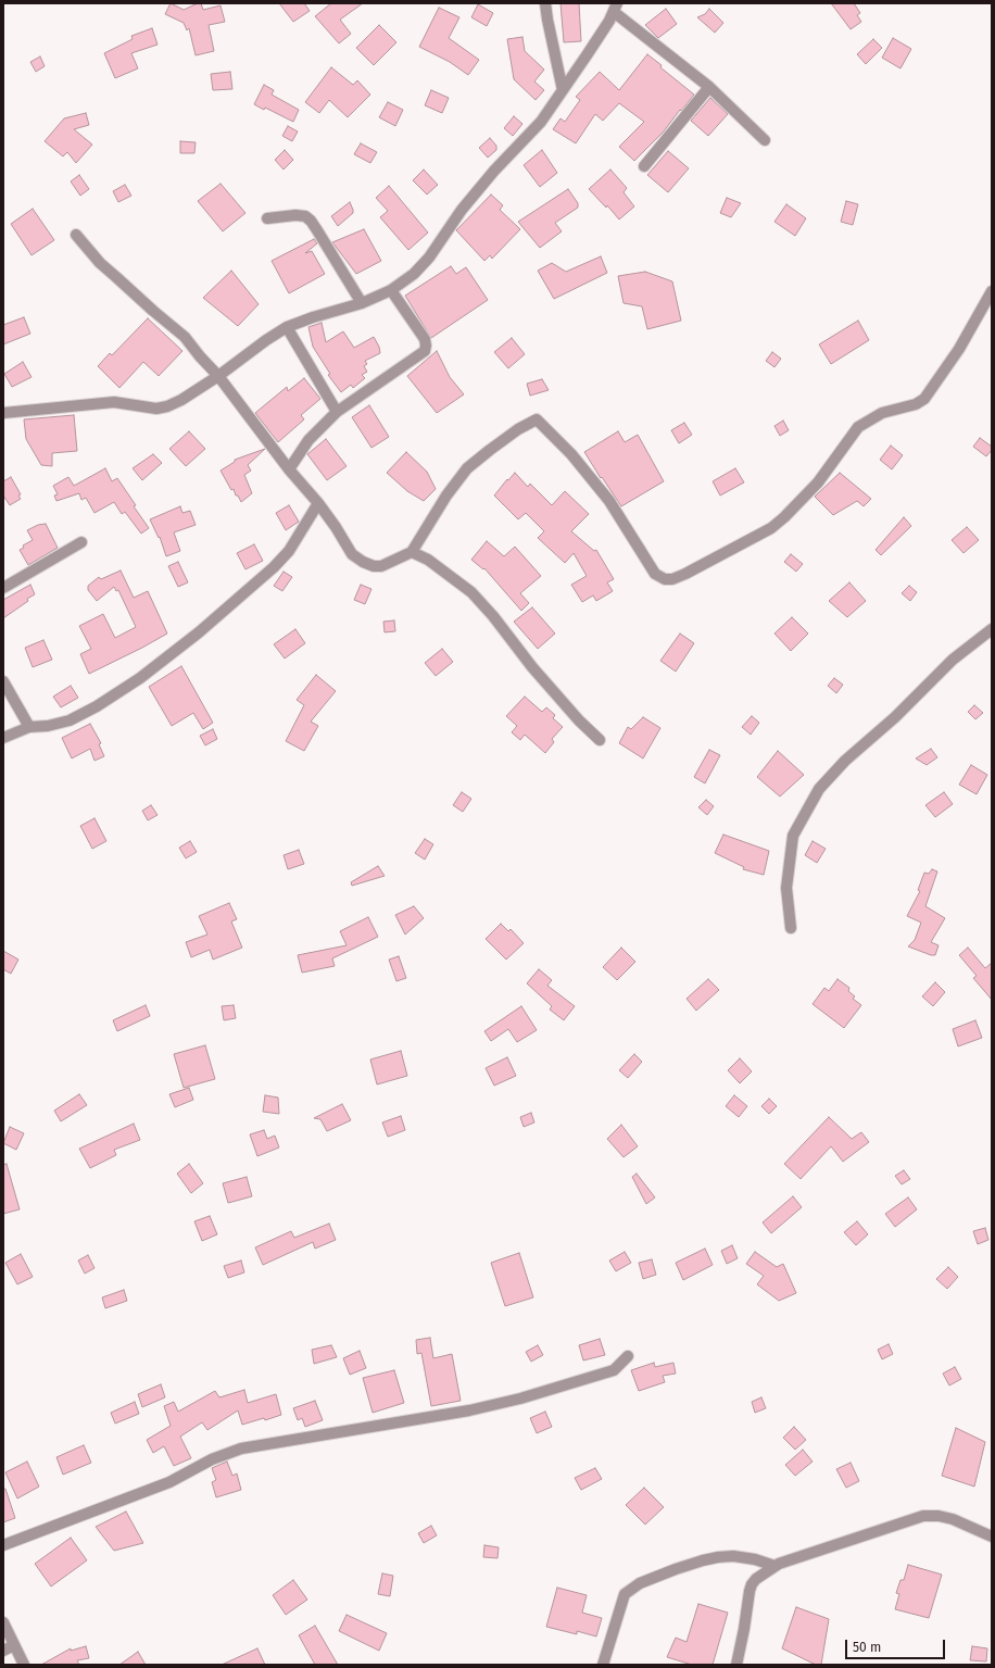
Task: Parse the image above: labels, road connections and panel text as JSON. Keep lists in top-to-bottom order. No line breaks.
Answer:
{"scale_bar":"50 m"}
